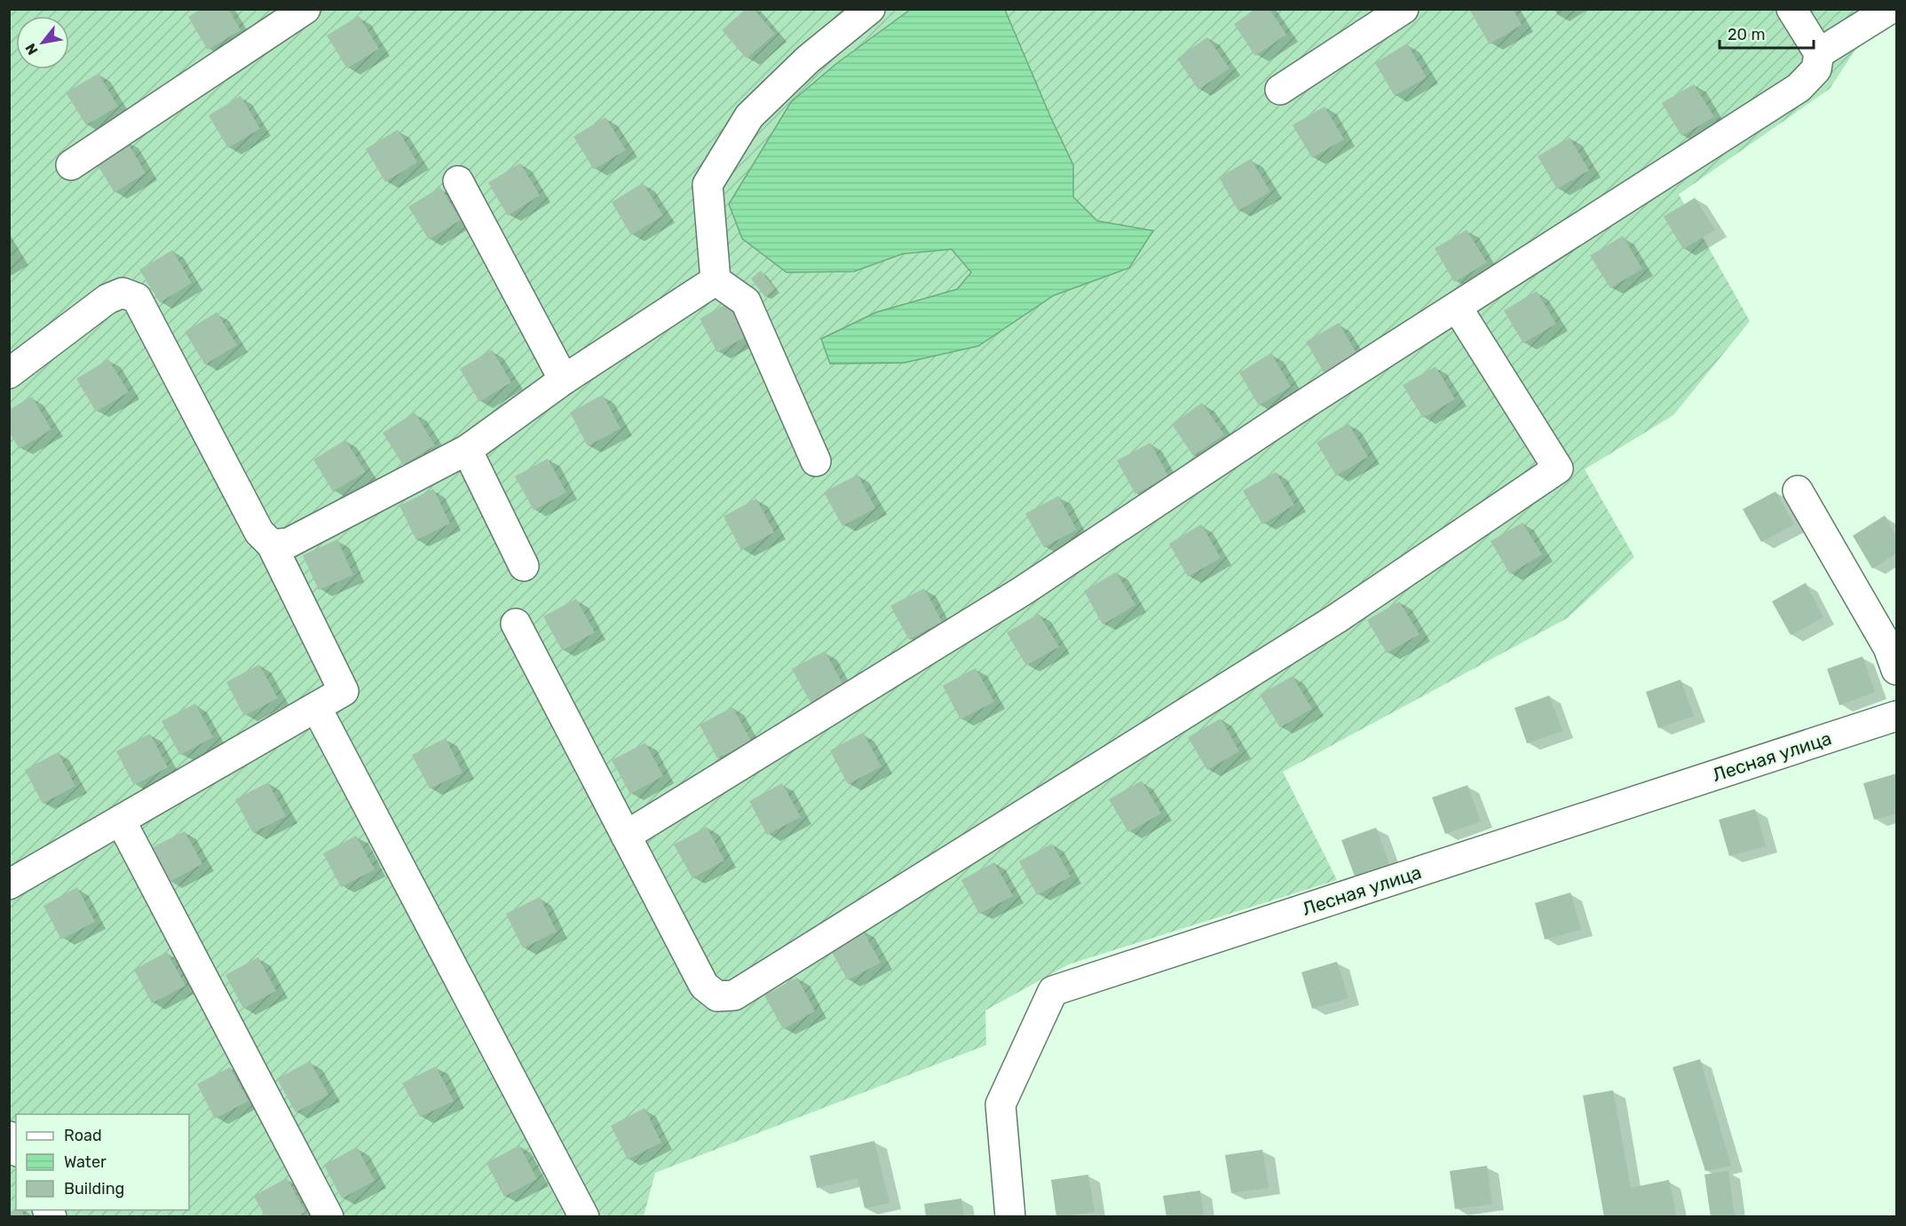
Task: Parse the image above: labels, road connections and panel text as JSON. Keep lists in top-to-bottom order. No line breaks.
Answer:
{"streets":{"street":["Лесная улица"]},"legend":["Road","Water","Building"],"scale_bar":"20 m","north":"bottom left"}
